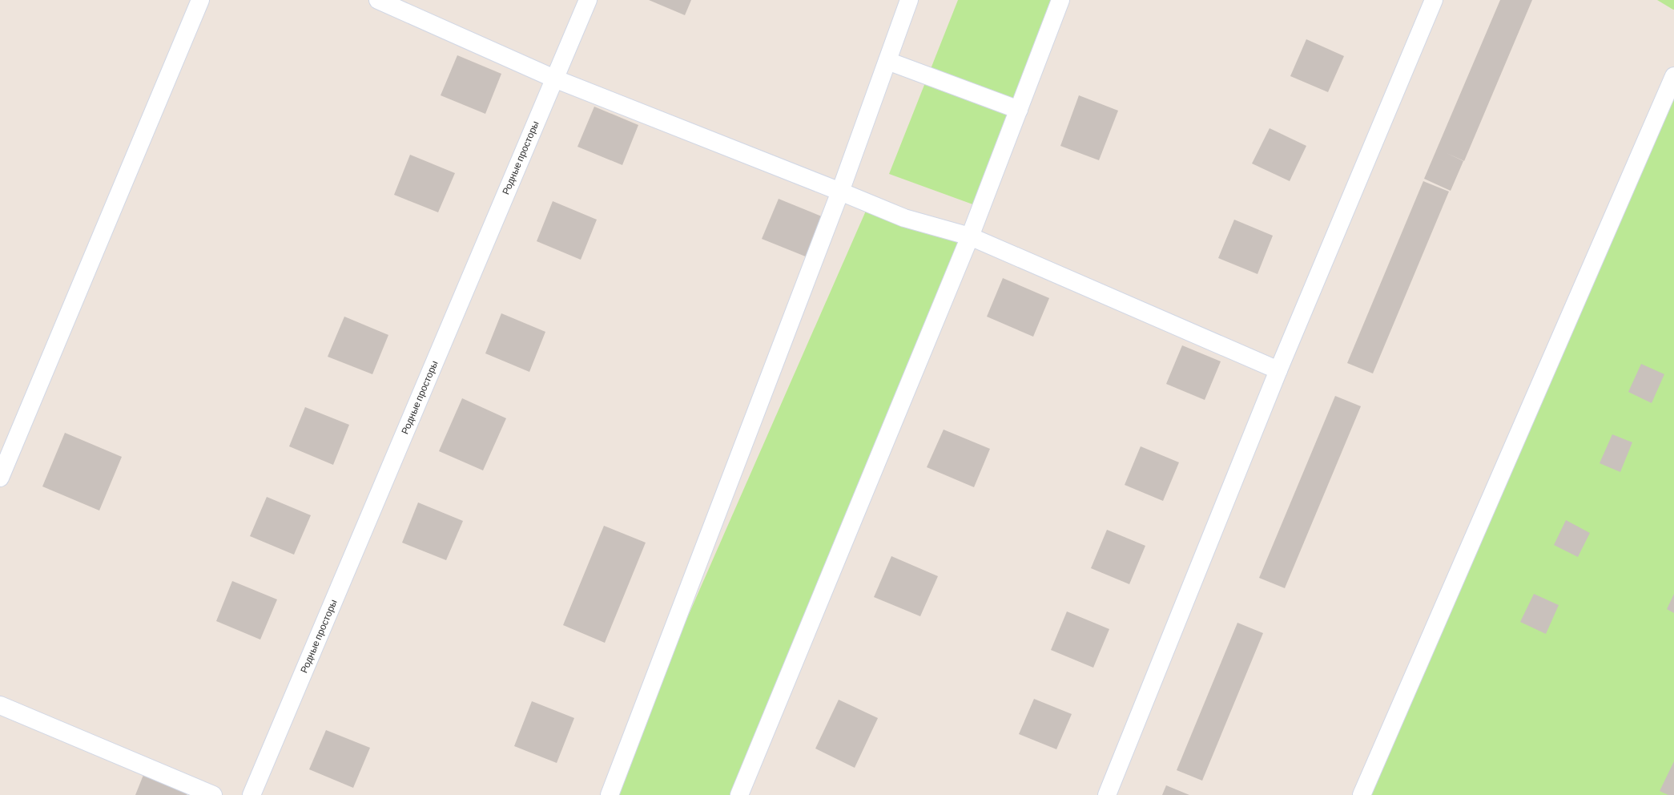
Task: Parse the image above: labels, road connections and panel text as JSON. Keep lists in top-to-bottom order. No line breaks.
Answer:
{"streets":{"street":["Родные просторы"]}}
